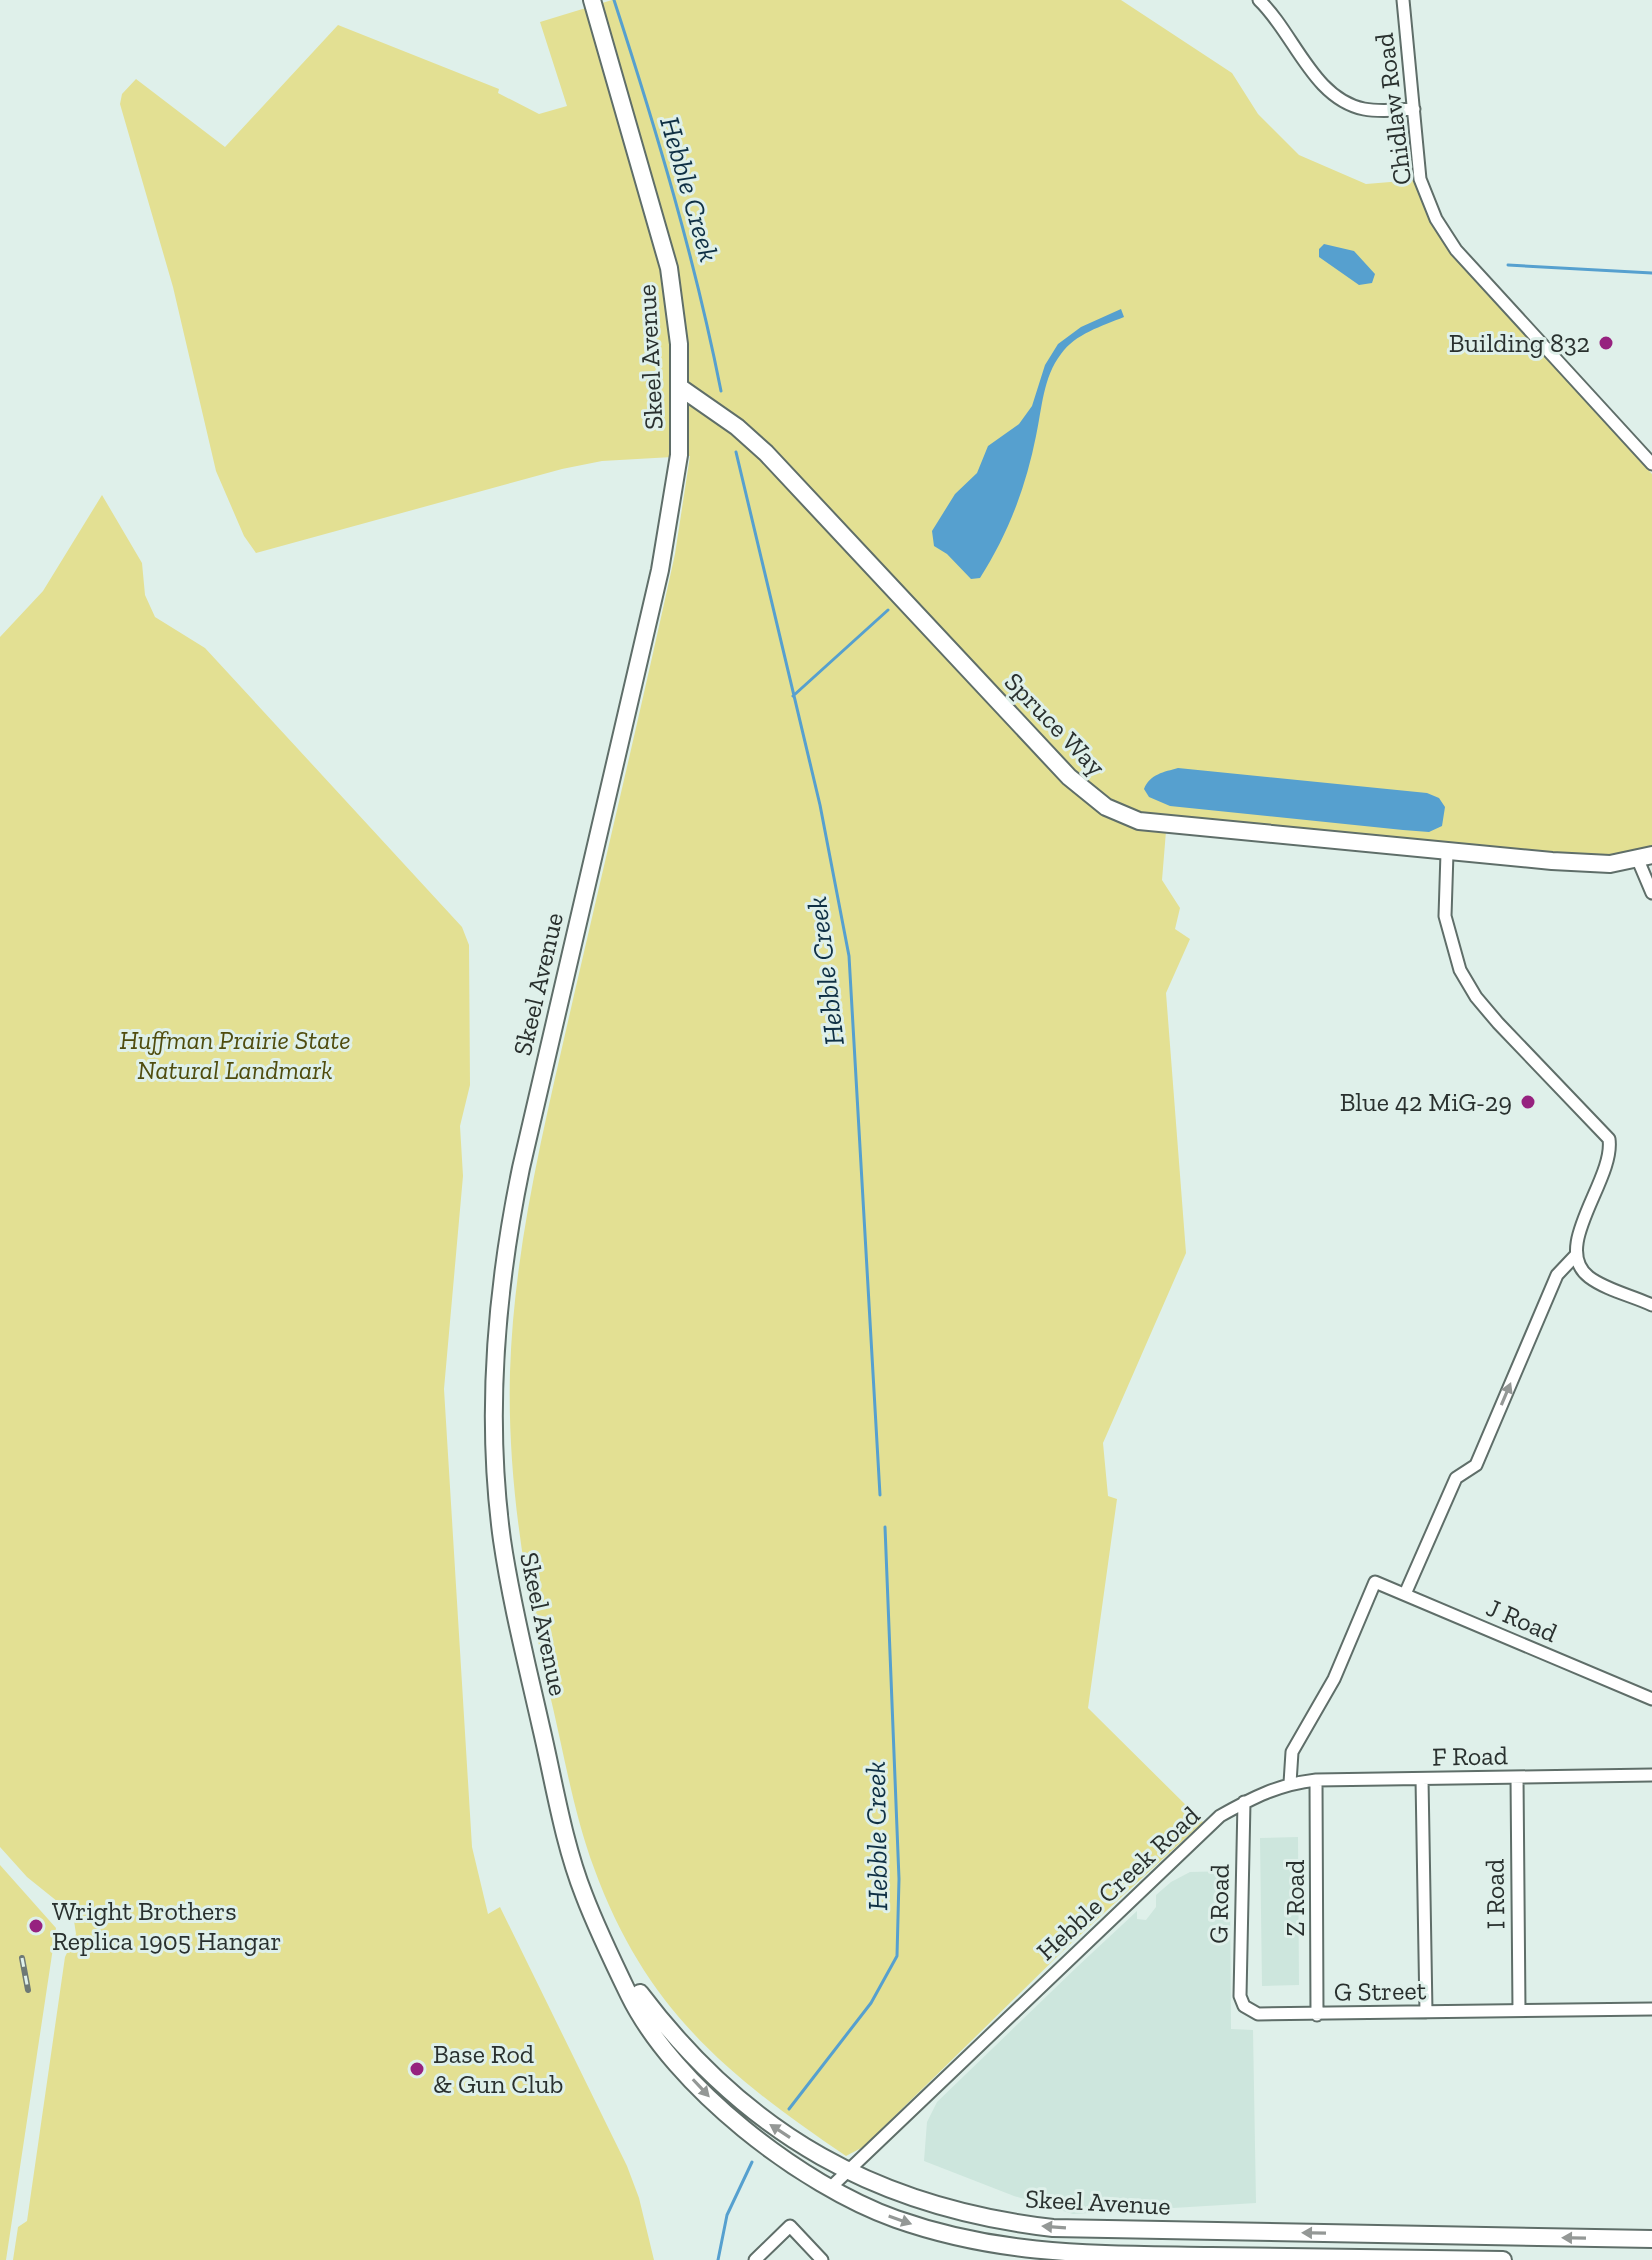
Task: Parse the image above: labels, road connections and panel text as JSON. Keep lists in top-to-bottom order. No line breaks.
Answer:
{"streets":{"street":["Chidlaw Road","Skeel Avenue","Spruce Way","J Road","F Road","Hebble Creek Road","I Road","Z Road","G Road","G Street"]},"crossings":[["Skeel Avenue","Spruce Way"],["Skeel Avenue","Hebble Creek Road"],["J Road","F Road"],["J Road","Hebble Creek Road"],["F Road","Hebble Creek Road"],["F Road","I Road"],["F Road","Z Road"],["Hebble Creek Road","G Road"],["I Road","G Street"],["Z Road","G Street"],["G Road","G Street"]],"water":["Hebble Creek"],"parks":["Huffman Prairie State Natural Landmark"],"places":["Building 832","Blue 42 MiG-29","Wright Brothers Replica 1905 Hangar","Base Rod & Gun Club"]}
